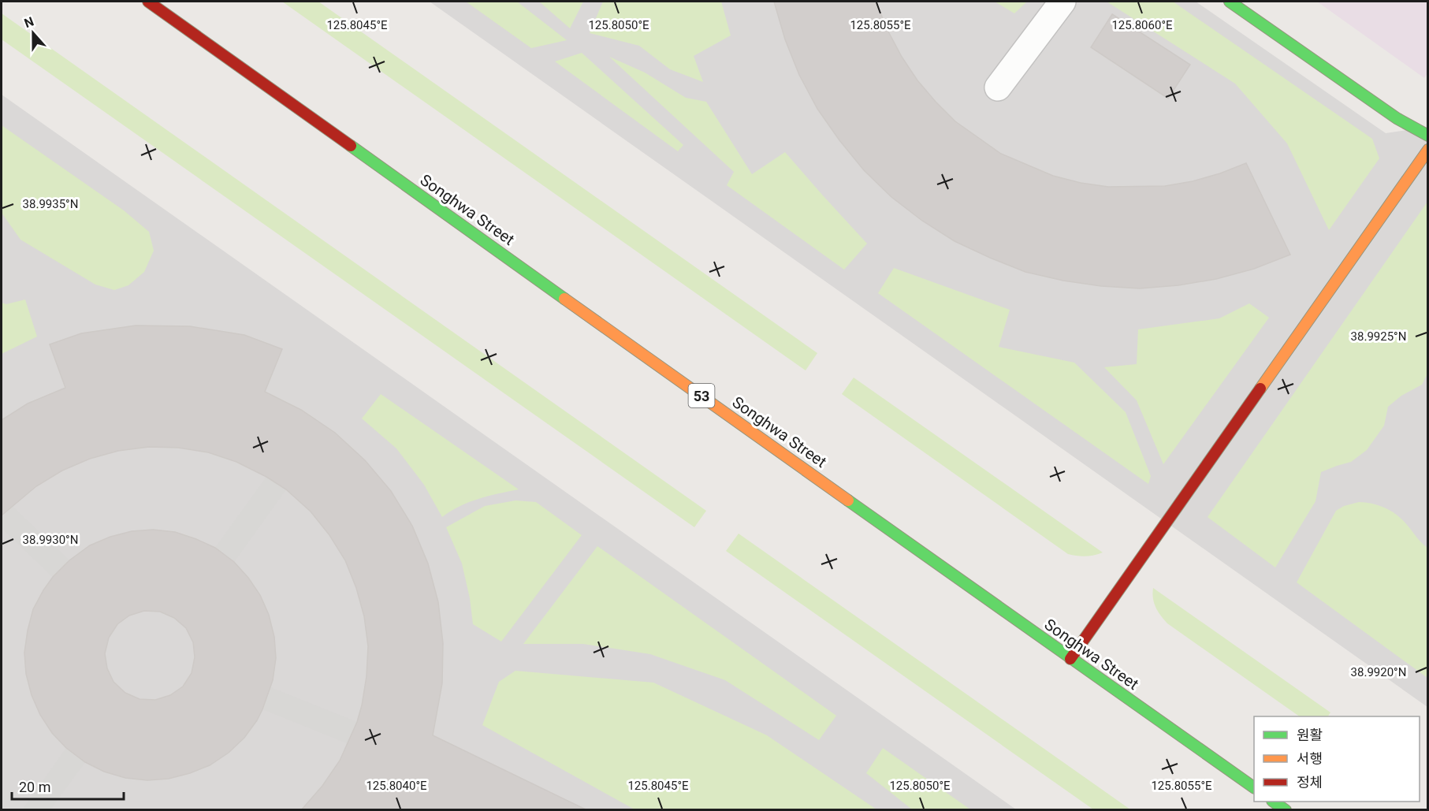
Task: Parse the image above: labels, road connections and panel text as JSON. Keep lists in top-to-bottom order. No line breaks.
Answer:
{"streets":{"main road":["Songhwa Street","53"]},"legend":["원활","서행","정체"],"scale_bar":"20 m","north":"top","coordinates":["125.8045°E","125.8050°E","125.8055°E","125.8060°E","38.9935°N","38.9925°N","38.9930°N","38.9920°N","125.8040°E"]}
